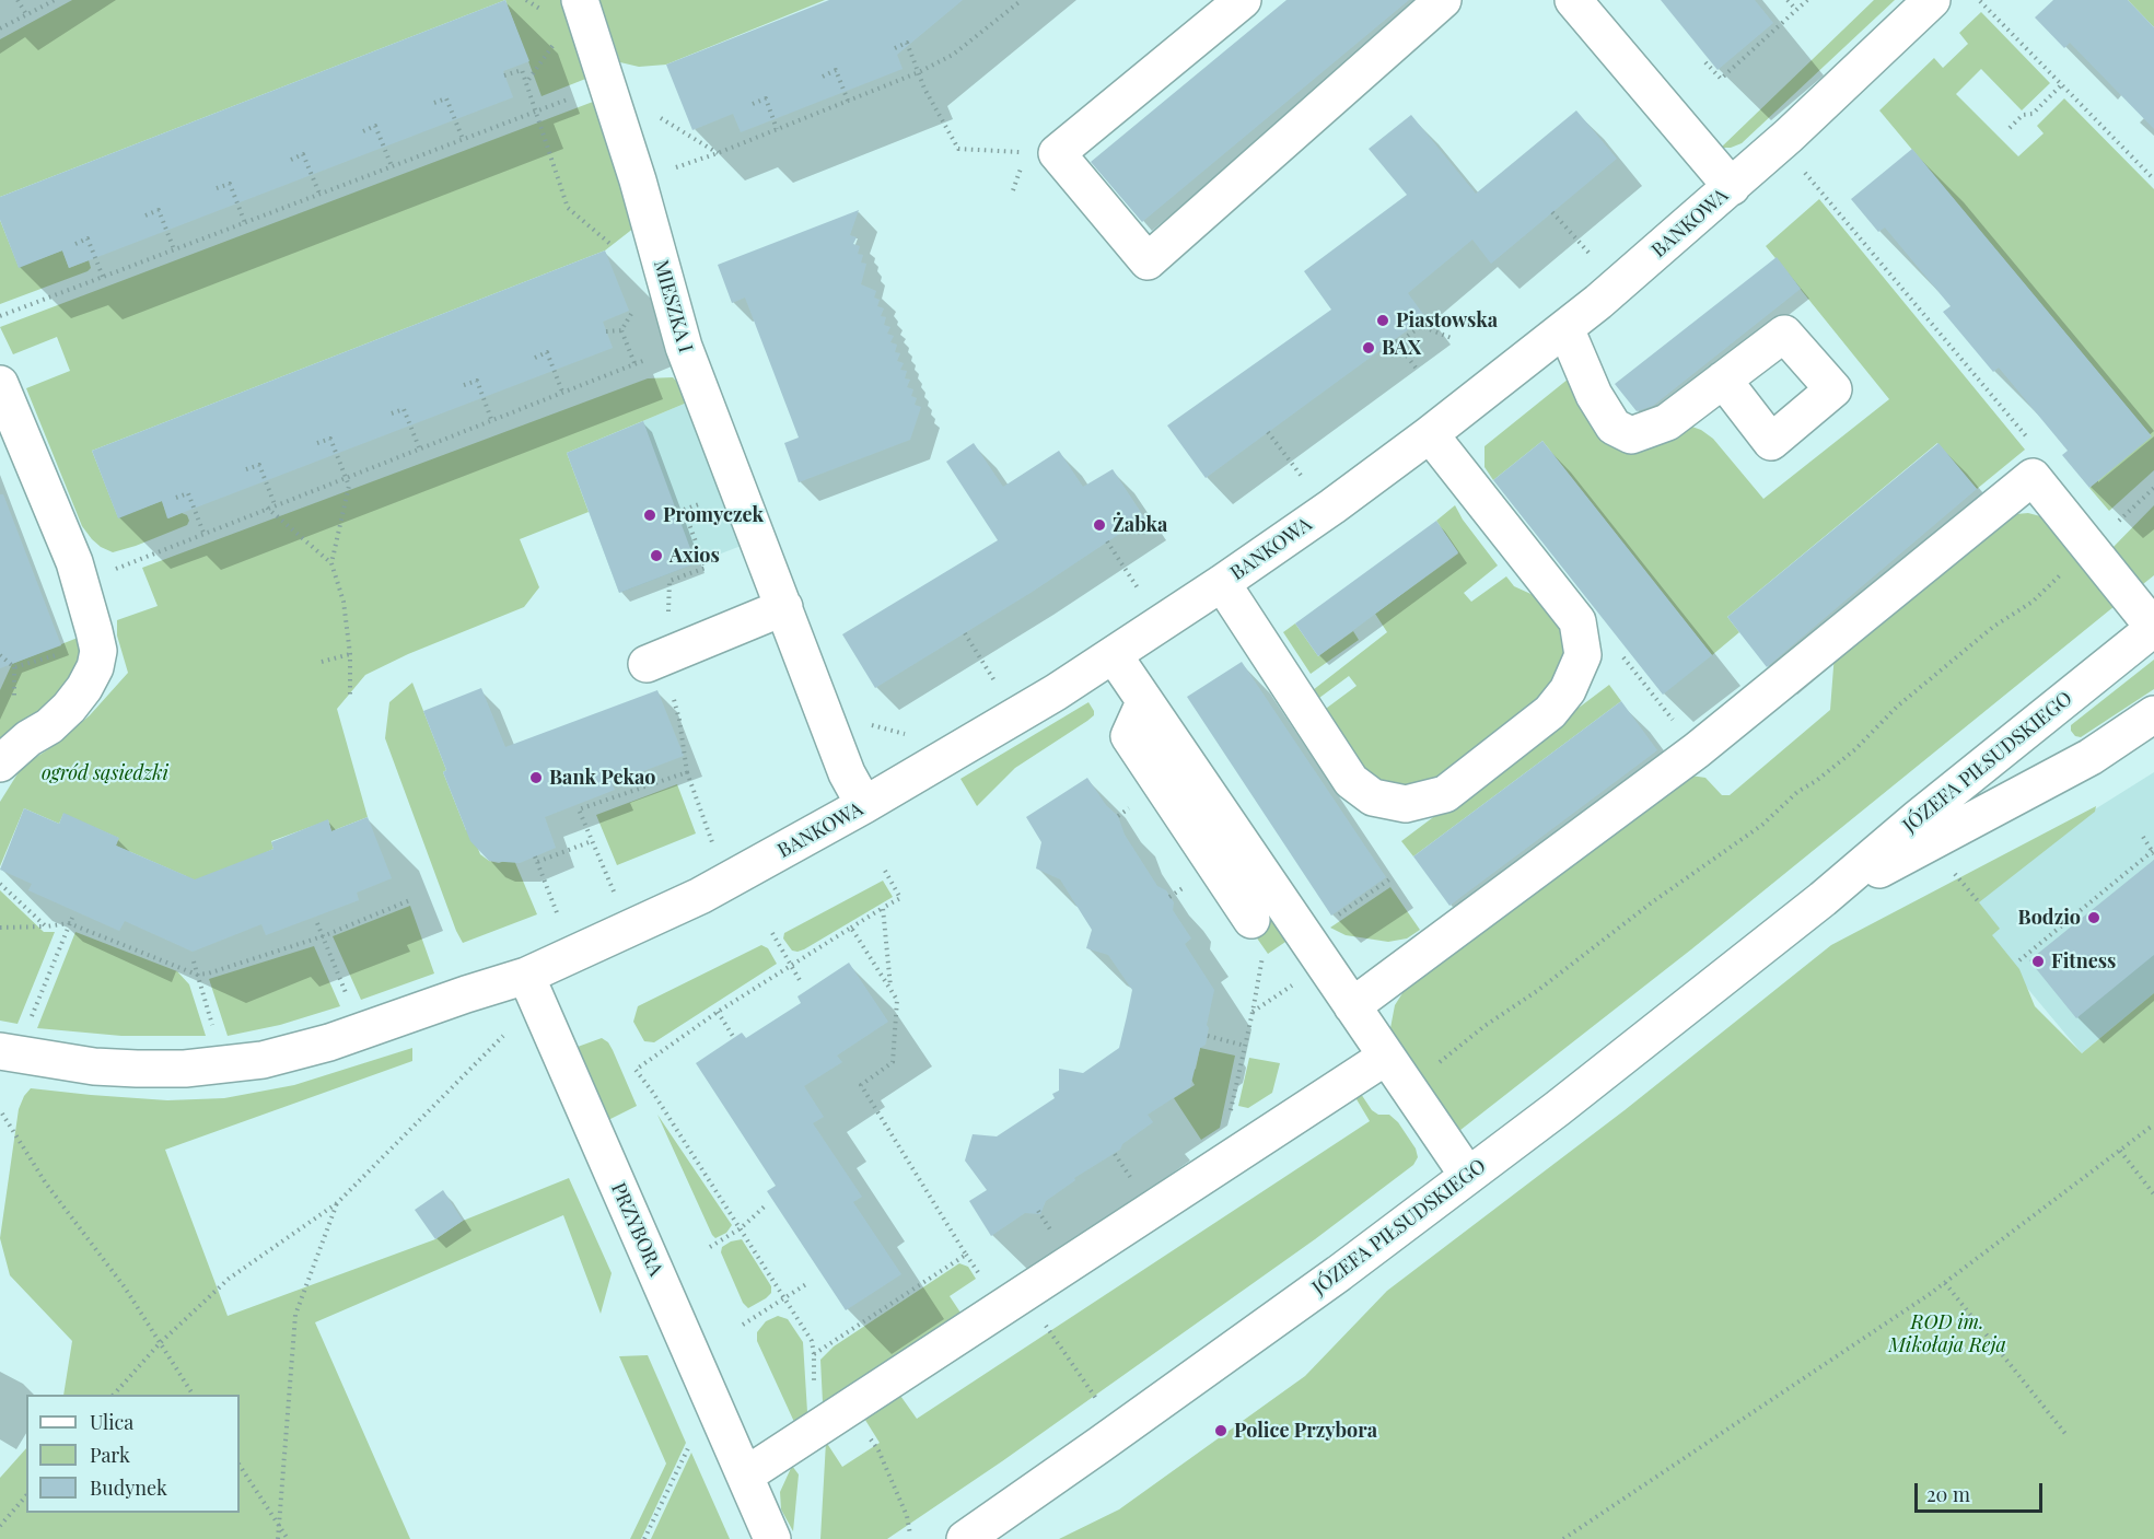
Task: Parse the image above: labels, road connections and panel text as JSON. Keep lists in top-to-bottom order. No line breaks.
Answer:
{"streets":{"street":["BANKOWA","MIESZKA I","JÓZEFA PIŁSUDSKIEGO","PRZYBORA"]},"crossings":[["BANKOWA","MIESZKA I"],["BANKOWA","PRZYBORA"]],"parks":["ogród sąsiedzki","ROD im. Mikołaja Reja"],"places":["Piastowska","BAX","Promyczek","Żabka","Axios","Bank Pekao","Bodzio","Fitness","Police Przybora"],"legend":["Ulica","Park","Budynek"],"scale_bar":"20 m"}
